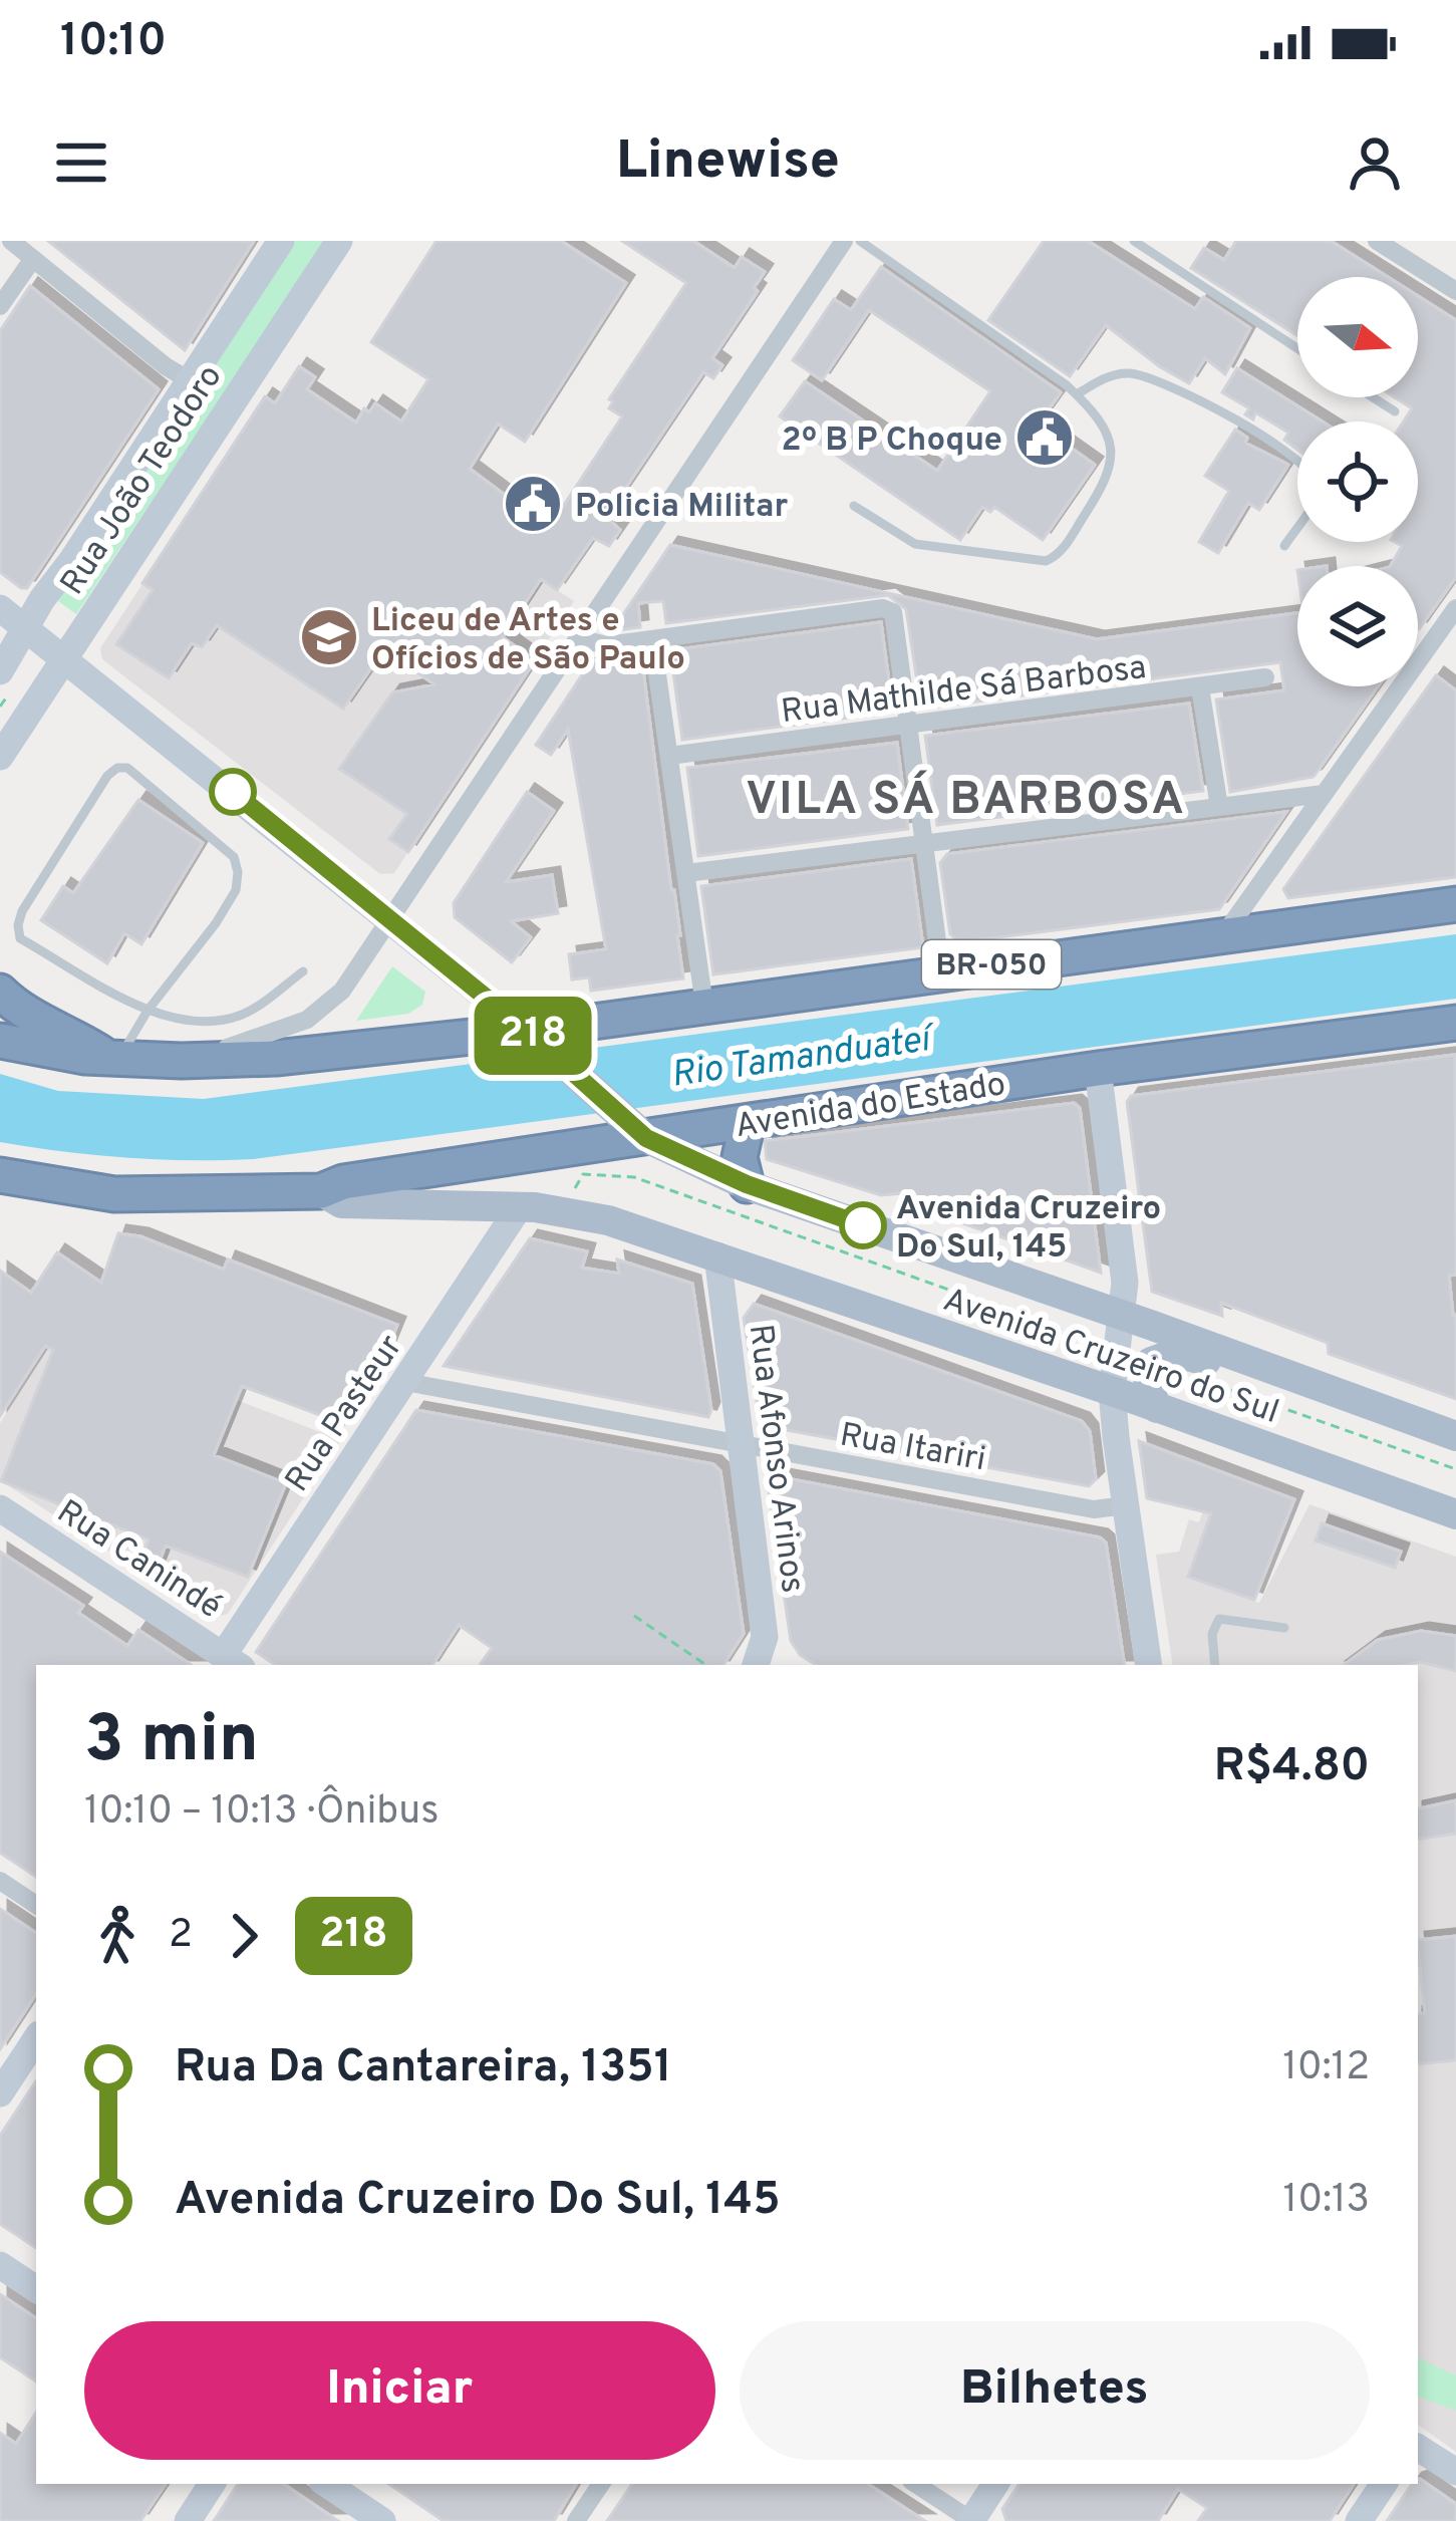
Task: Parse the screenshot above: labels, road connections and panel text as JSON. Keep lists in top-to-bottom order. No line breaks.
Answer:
{"streets":{"highway":["BR-050","Avenida do Estado"],"main road":["Avenida Cruzeiro do Sul"],"street":["Rua João Teodoro","Rua Mathilde Sá Barbosa","Rua Pasteur","Rua Itariri","Rua Afonso Arinos","Rua Canindé"]},"crossings":[["BR-050","Avenida Cruzeiro do Sul"],["Avenida do Estado","Avenida Cruzeiro do Sul"],["Avenida Cruzeiro do Sul","Rua Pasteur"],["Avenida Cruzeiro do Sul","Rua Afonso Arinos"],["Rua Pasteur","Rua Itariri"],["Rua Pasteur","Rua Canindé"],["Rua Itariri","Rua Afonso Arinos"]],"districts":["VILA SÁ BARBOSA"],"water":["Rio Tamanduateí"],"places":{"public building":["2º B P Choque","Policia Militar"],"school or university":["Liceu de Artes e Ofícios de São Paulo"],"other":["Avenida Cruzeiro Do Sul, 145"]},"lines":["bus line 218"],"north":"right","page":{"status":"10:10","header":"Linewise","on_map":"218","heading":["3 min","10:10 – 10:13 · Ônibus","R$4.80"],"legs":["2","218"],"list":[{"name":"Rua Da Cantareira, 1351","value":"10:12"},{"name":"Avenida Cruzeiro Do Sul, 145","value":"10:13"}],"buttons":["Iniciar","Bilhetes"]}}
